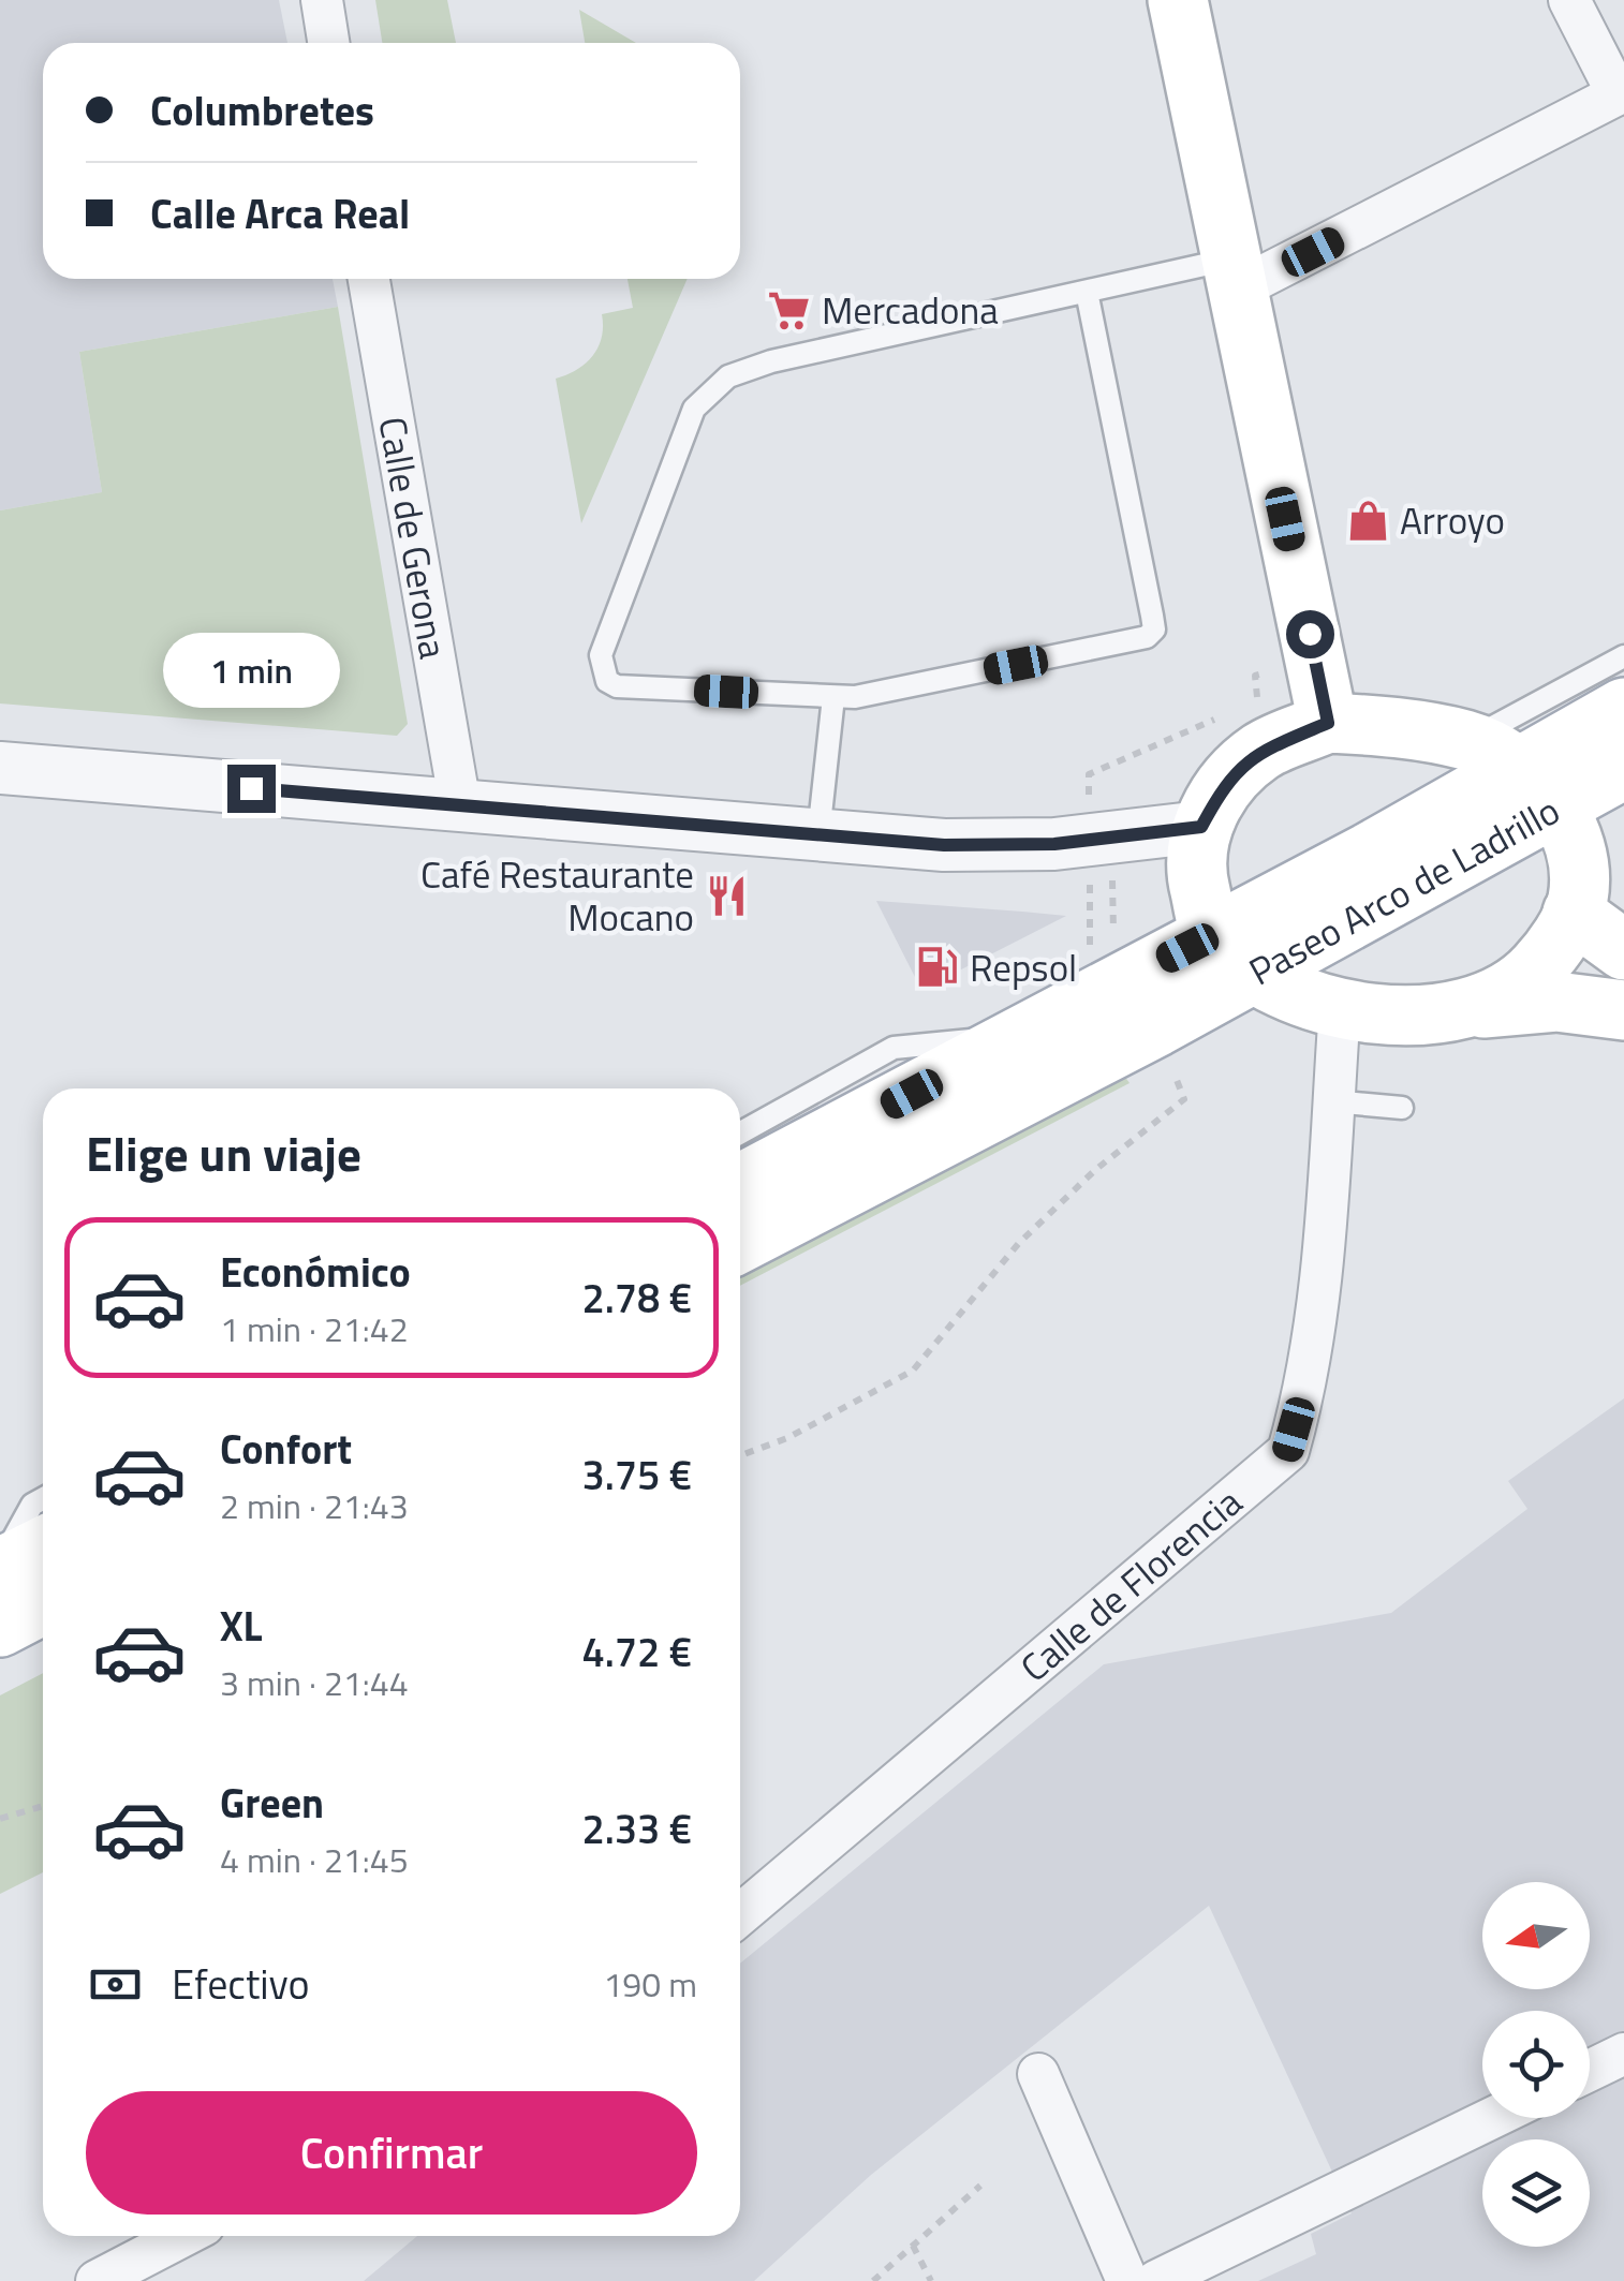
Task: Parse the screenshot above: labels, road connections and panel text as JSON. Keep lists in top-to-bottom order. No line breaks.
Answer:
{"streets":{"main road":["Paseo Arco de Ladrillo"],"street":["Calle de Gerona","Calle de Florencia"]},"places":{"supermarket":["Mercadona"],"shop":["Arroyo"],"restaurant":["Café Restaurante Mocano"],"fuel station":["Repsol"]},"north":"left","page":{"banner":["Columbretes","Calle Arca Real"],"bubble":"1 min","heading":"Elige un viaje","list":[{"name":"Económico","note":"1 min · 21:42","value":"2.78 €"},{"name":"Confort","note":"2 min · 21:43","value":"3.75 €"},{"name":"XL","note":"3 min · 21:44","value":"4.72 €"},{"name":"Green","note":"4 min · 21:45","value":"2.33 €"}],"pay":["Efectivo","190 m"],"buttons":"Confirmar"}}
